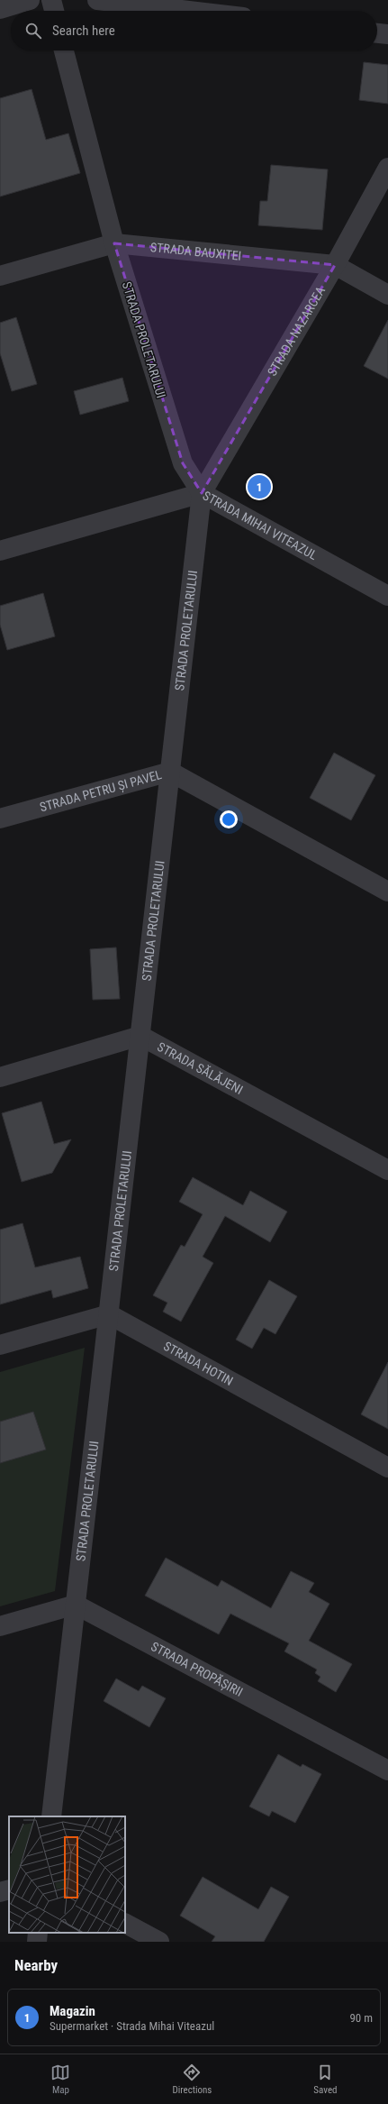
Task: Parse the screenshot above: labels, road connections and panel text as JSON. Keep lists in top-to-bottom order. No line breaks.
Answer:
{"streets":{"street":["STRADA BAUXITEI","STRADA NAZARCEA","STRADA PROLETARULUI","STRADA MIHAI VITEAZUL","STRADA PETRU ȘI PAVEL","STRADA SĂLĂJENI","STRADA HOTIN","STRADA PROPĂȘIRII"]},"crossings":[["STRADA BAUXITEI","STRADA NAZARCEA"],["STRADA BAUXITEI","STRADA PROLETARULUI"],["STRADA NAZARCEA","STRADA PROLETARULUI"],["STRADA NAZARCEA","STRADA MIHAI VITEAZUL"],["STRADA PROLETARULUI","STRADA MIHAI VITEAZUL"],["STRADA PROLETARULUI","STRADA PETRU ȘI PAVEL"],["STRADA PROLETARULUI","STRADA SĂLĂJENI"],["STRADA PROLETARULUI","STRADA HOTIN"],["STRADA PROLETARULUI","STRADA PROPĂȘIRII"]],"page":{"search":"Search here","pins":"1","heading":"Nearby","list":[{"mark":"1","name":"Magazin","note":"Supermarket · Strada Mihai Viteazul","value":"90 m"}],"nav":["Map","Directions","Saved"]}}
